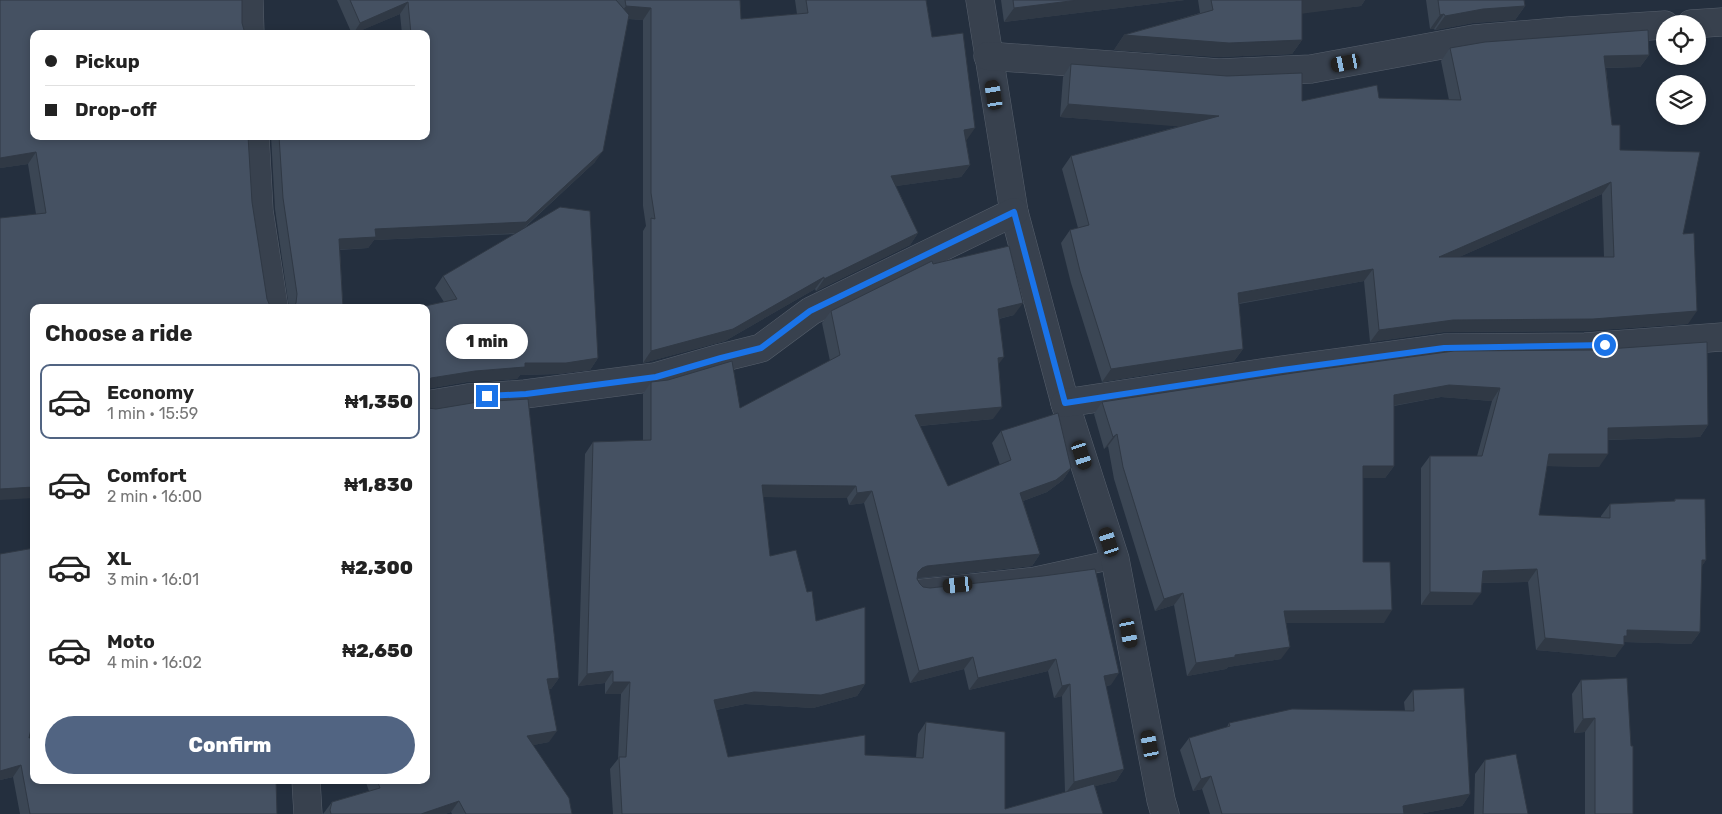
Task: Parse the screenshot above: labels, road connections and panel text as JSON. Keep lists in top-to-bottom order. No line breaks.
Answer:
{"page":{"banner":["Pickup","Drop-off"],"heading":"Choose a ride","bubble":"1 min","list":[{"name":"Economy","note":"1 min · 15:59","value":"₦1,350"},{"name":"Comfort","note":"2 min · 16:00","value":"₦1,830"},{"name":"XL","note":"3 min · 16:01","value":"₦2,300"},{"name":"Moto","note":"4 min · 16:02","value":"₦2,650"}],"buttons":"Confirm"}}
